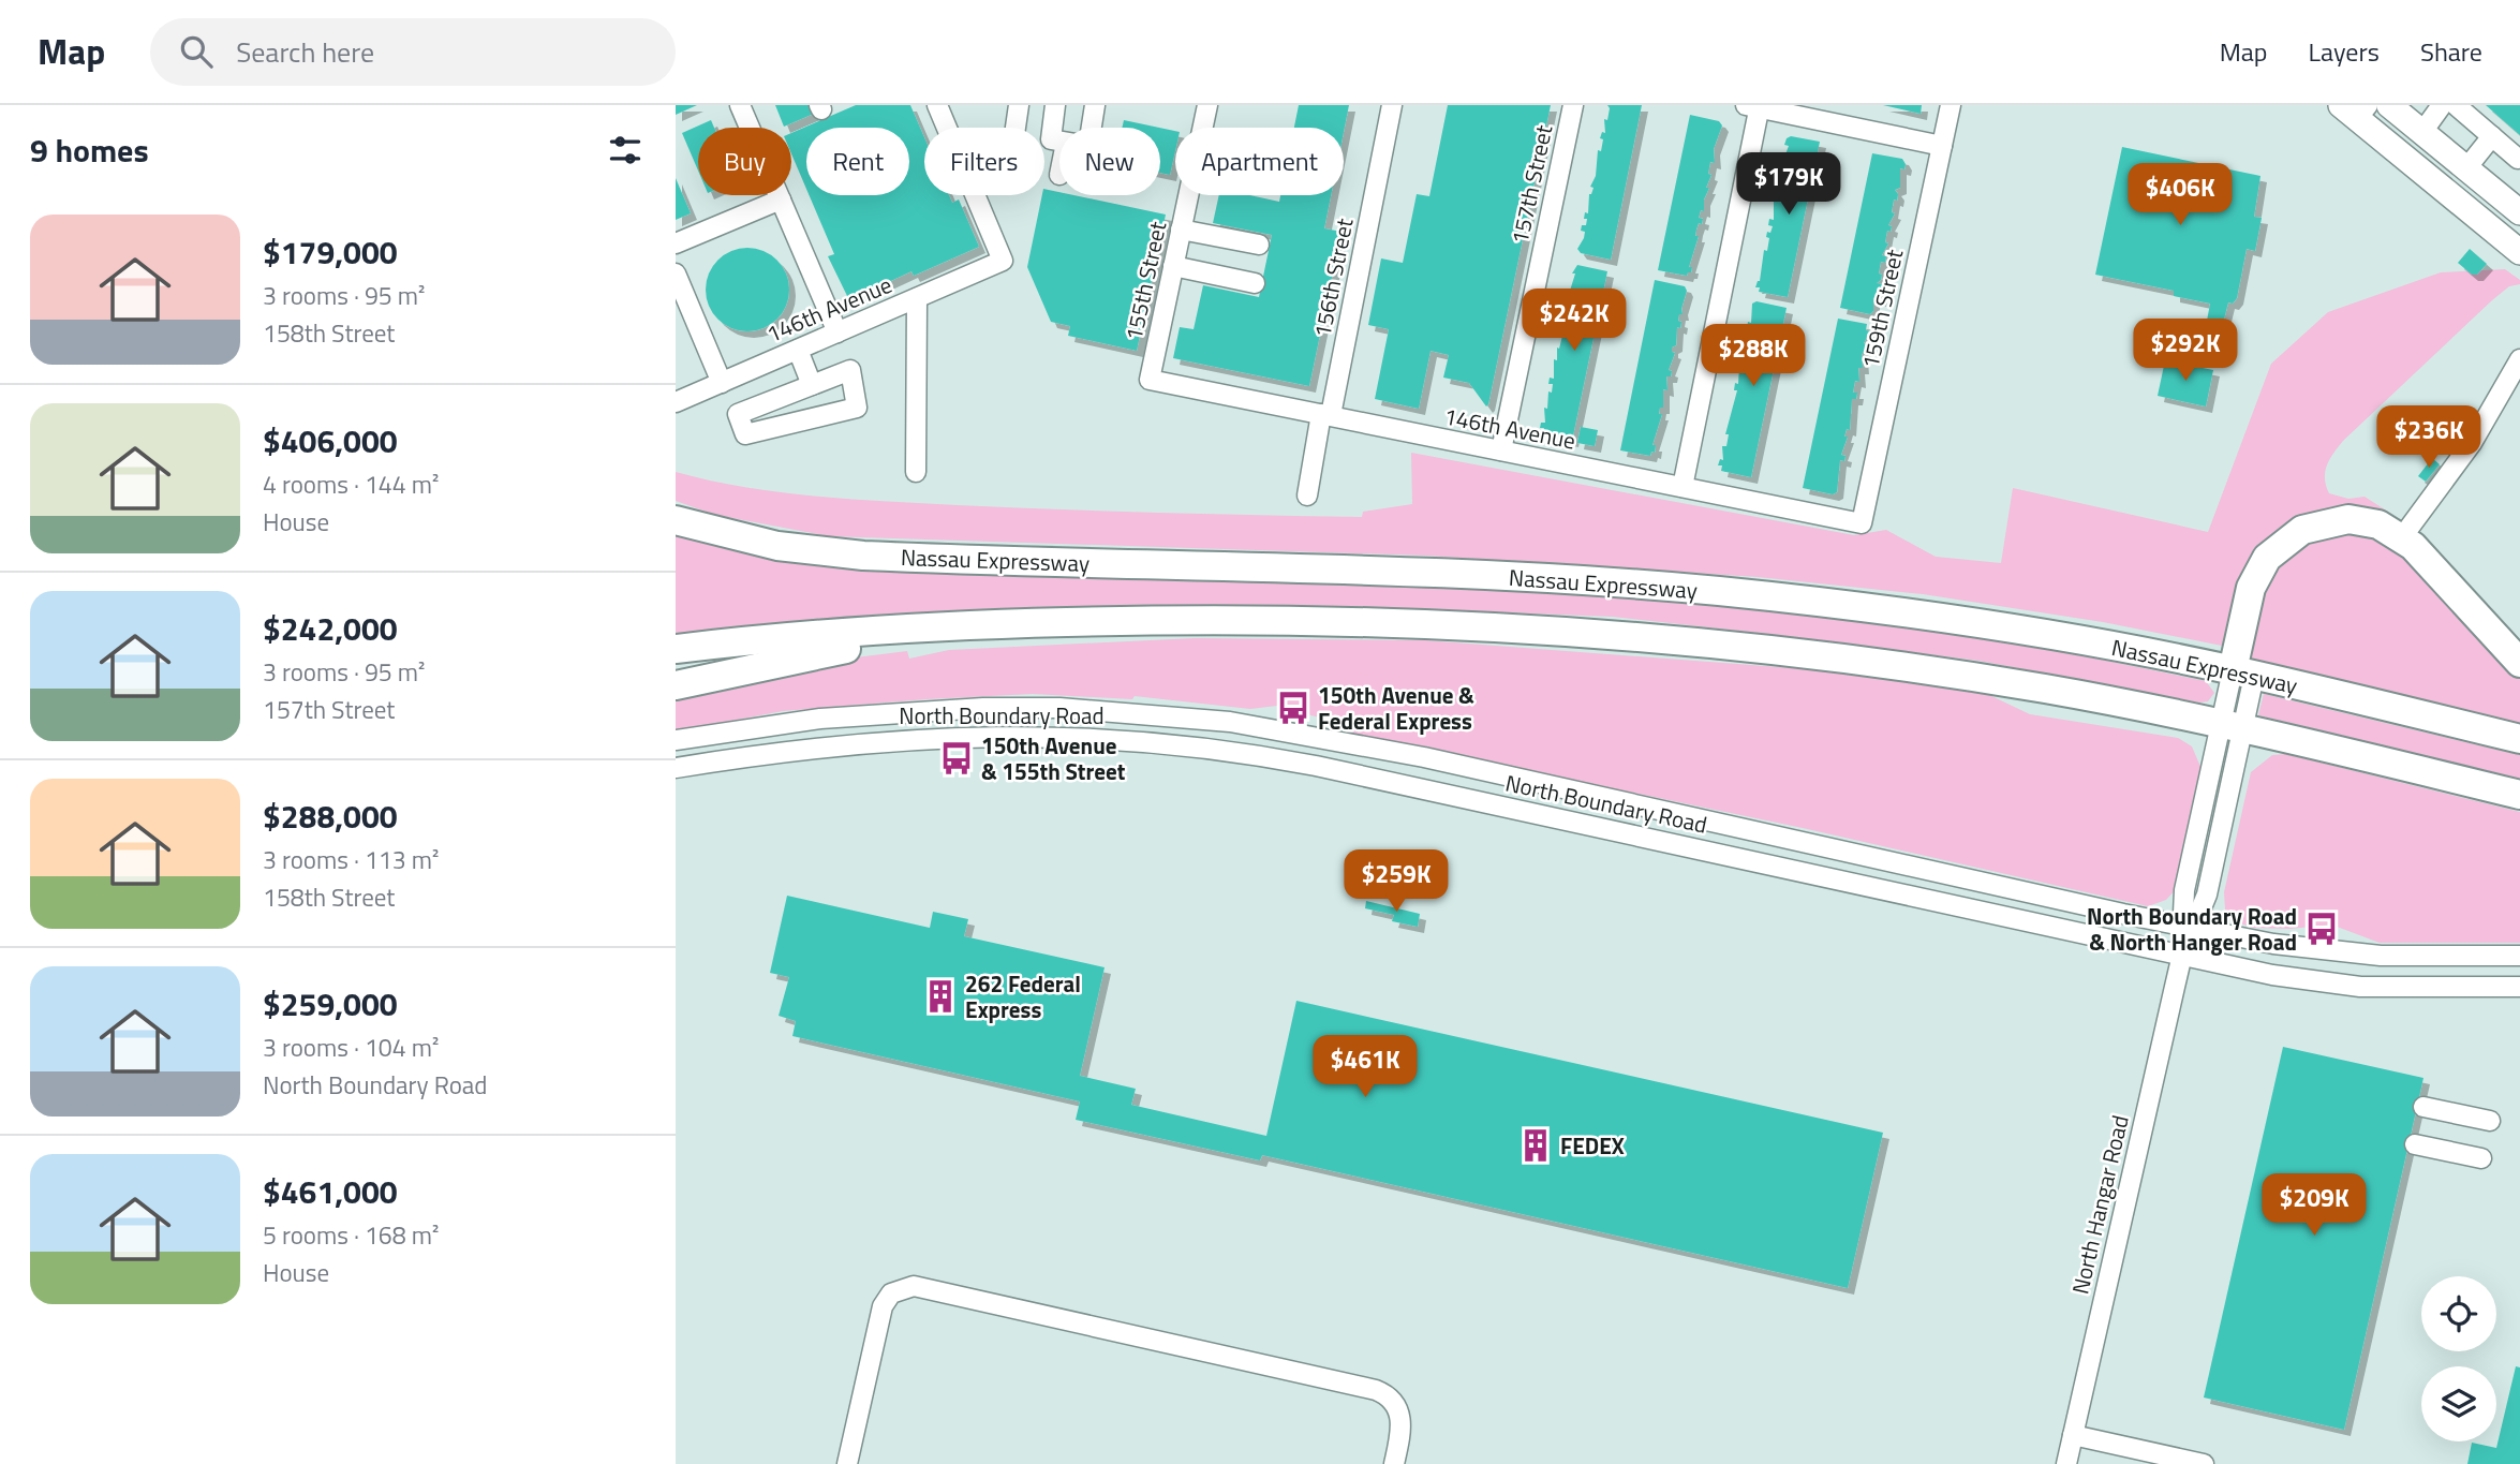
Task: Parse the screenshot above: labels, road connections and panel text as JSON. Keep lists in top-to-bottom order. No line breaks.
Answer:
{"streets":{"highway":["Nassau Expressway"],"street":["157th Street","156th Street","155th Street","146th Avenue","159th Street","North Boundary Road","North Hangar Road"]},"crossings":[["157th Street","146th Avenue"],["156th Street","146th Avenue"],["155th Street","146th Avenue"],["146th Avenue","159th Street"],["Nassau Expressway","North Hangar Road"],["North Boundary Road","North Hangar Road"]],"places":{"bus stop":["150th Avenue & Federal Express","150th Avenue & 155th Street","North Boundary Road & North Hanger Road"],"building":["262 Federal Express","FEDEX"]},"page":{"header":"Map","search":"Search here","nav":["Map","Layers","Share"],"heading":"9 homes","chip":["Buy","Rent","Filters","New","Apartment"],"price":["$179K","$406K","$242K","$292K","$288K","$236K","$259K","$461K","$209K"],"list":[{"name":"$179,000","note":"3 rooms · 95 m² · 158th Street"},{"name":"$406,000","note":"4 rooms · 144 m² · House"},{"name":"$242,000","note":"3 rooms · 95 m² · 157th Street"},{"name":"$288,000","note":"3 rooms · 113 m² · 158th Street"},{"name":"$259,000","note":"3 rooms · 104 m² · North Boundary Road"},{"name":"$461,000","note":"5 rooms · 168 m² · House"}]}}
